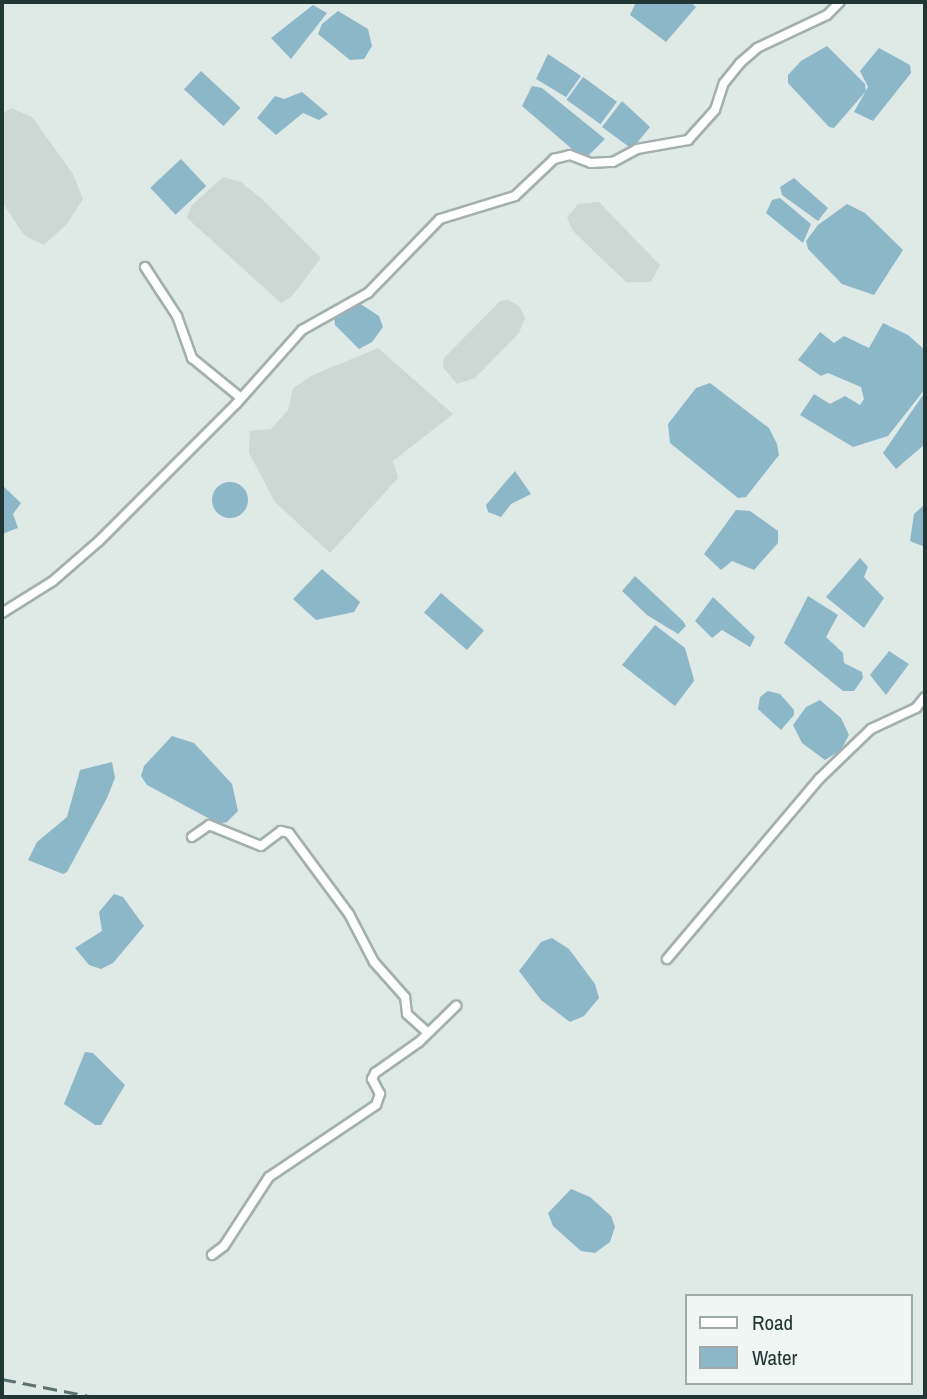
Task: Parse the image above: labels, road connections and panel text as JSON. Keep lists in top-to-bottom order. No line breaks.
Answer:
{"legend":["Road","Water"]}
